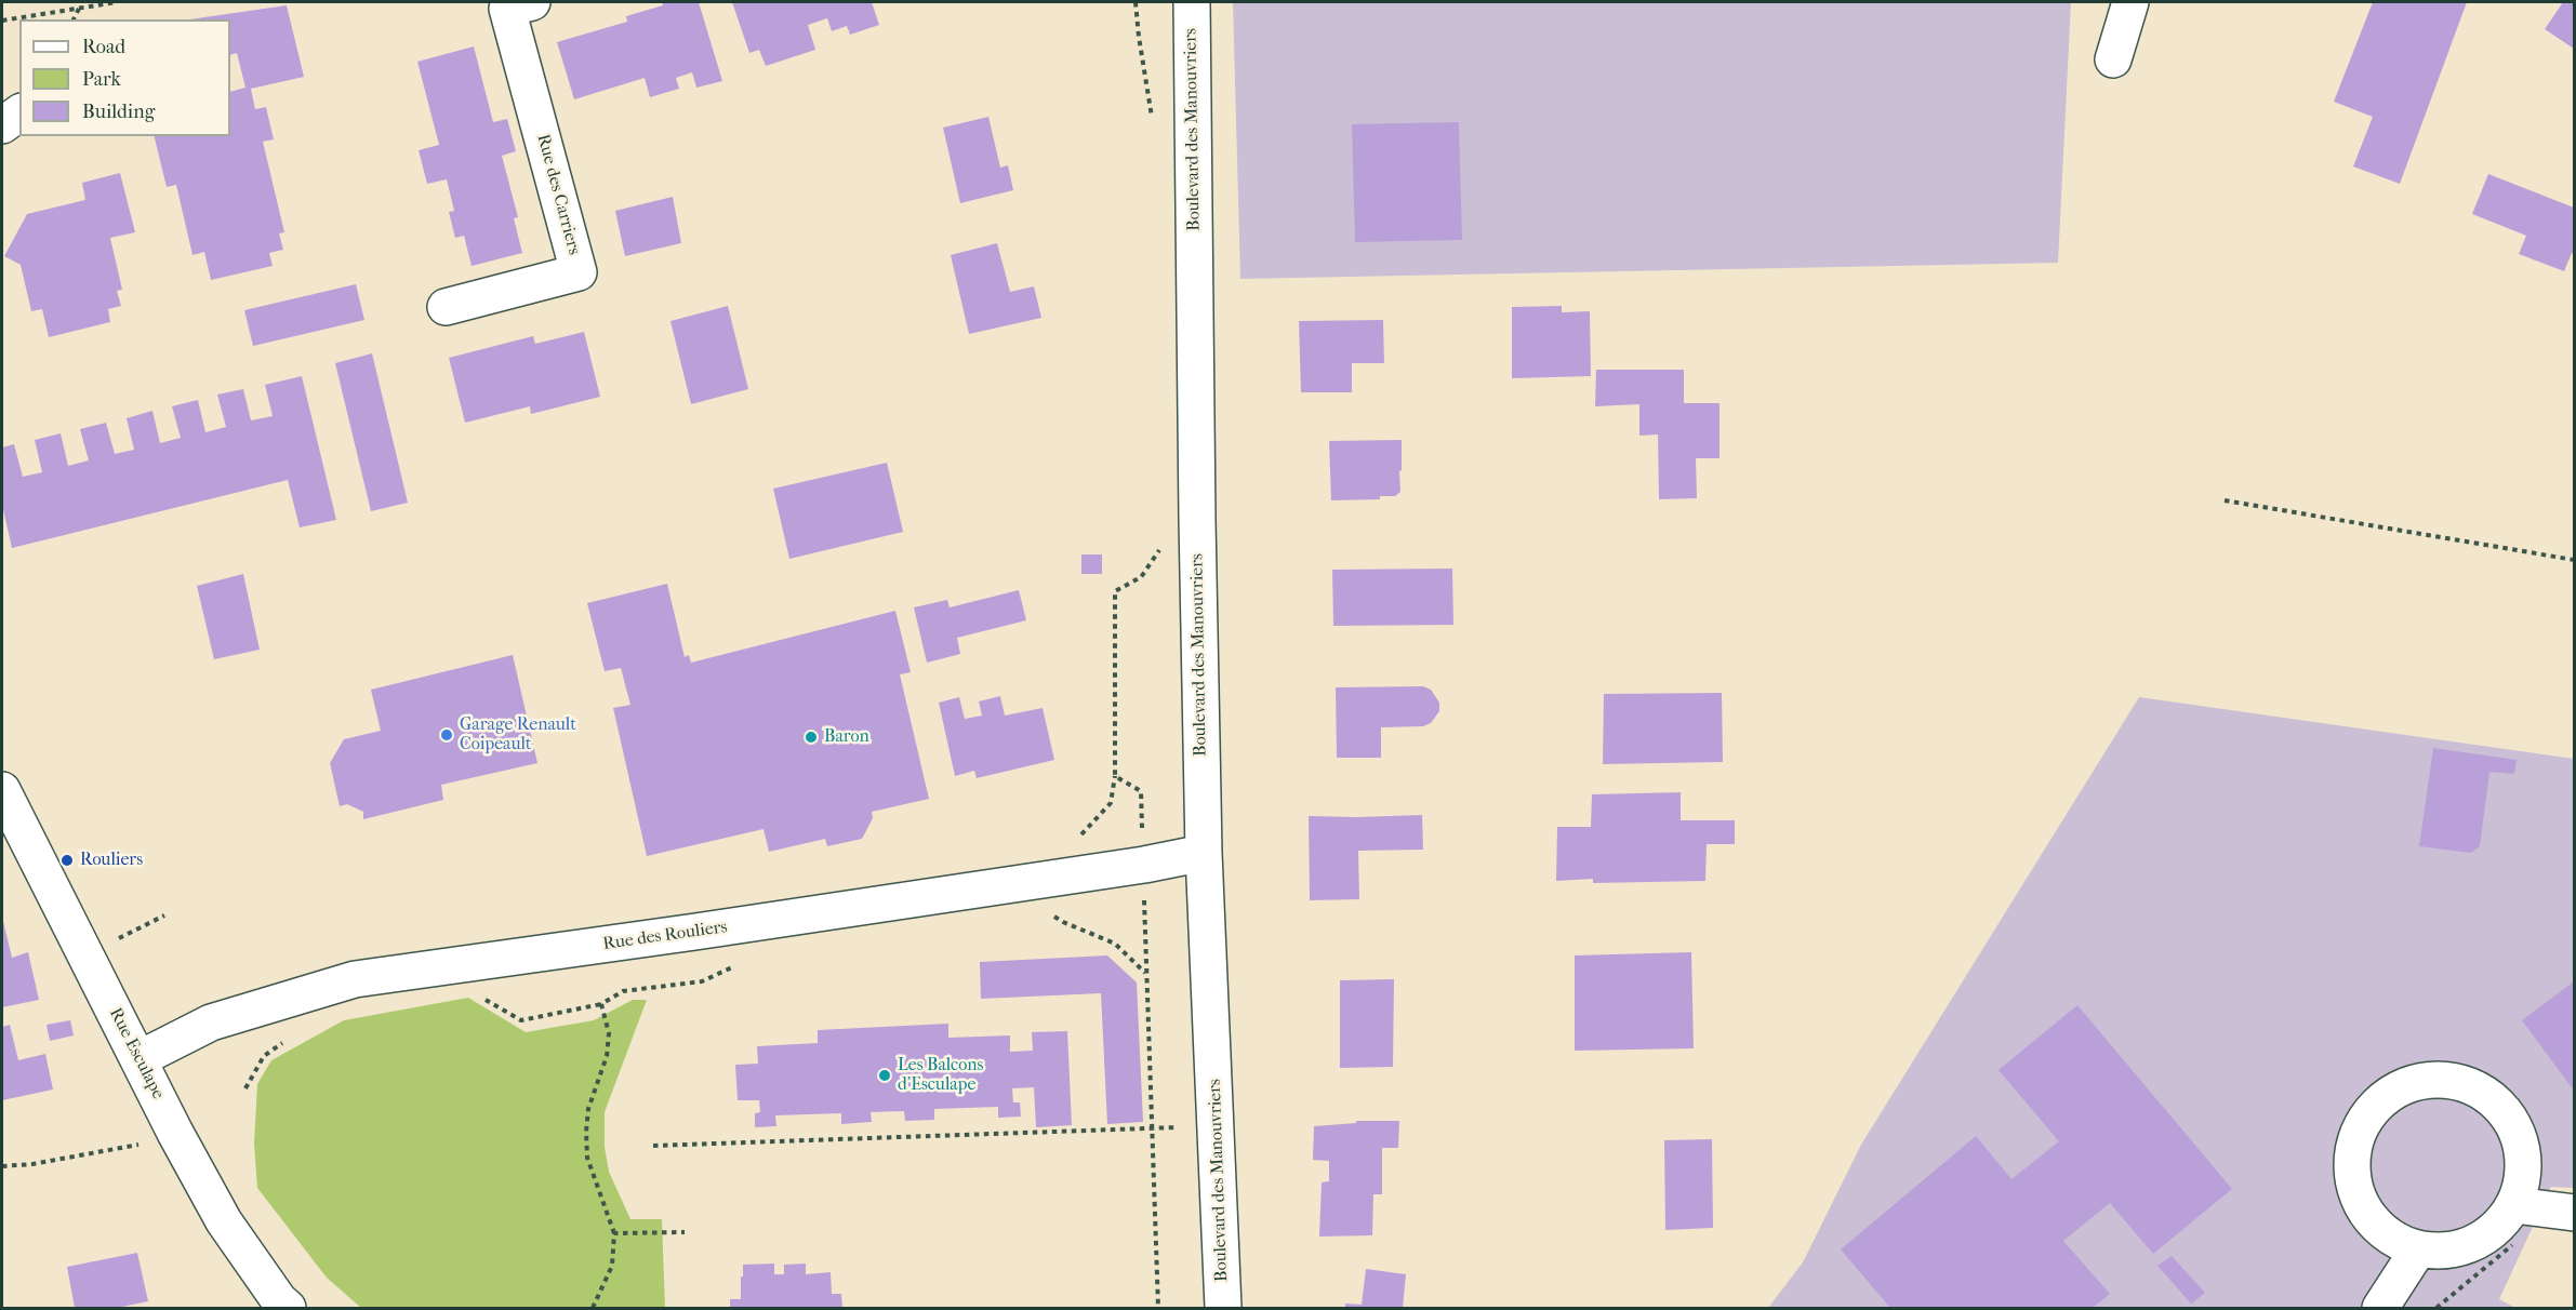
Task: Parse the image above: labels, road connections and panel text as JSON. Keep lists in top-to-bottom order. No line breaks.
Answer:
{"streets":{"street":["Boulevard des Manouvriers","Rue des Carriers","Rue des Rouliers","Rue Esculape"]},"crossings":[["Boulevard des Manouvriers","Rue des Rouliers"],["Rue des Rouliers","Rue Esculape"]],"places":["Garage Renault Coipeault","Baron","Rouliers","Les Balcons d'Esculape"],"legend":["Road","Park","Building"]}
